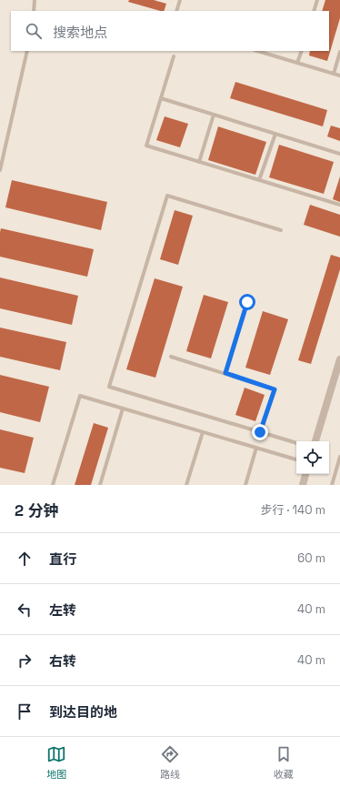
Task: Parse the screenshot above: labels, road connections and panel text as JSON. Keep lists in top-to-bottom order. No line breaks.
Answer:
{"page":{"search":"搜索地点","heading":["2 分钟","步行 · 140 m"],"list":[["直行","60 m"],["左转","40 m"],["右转","40 m"],"到达目的地"],"nav":["地图","路线","收藏"]}}
